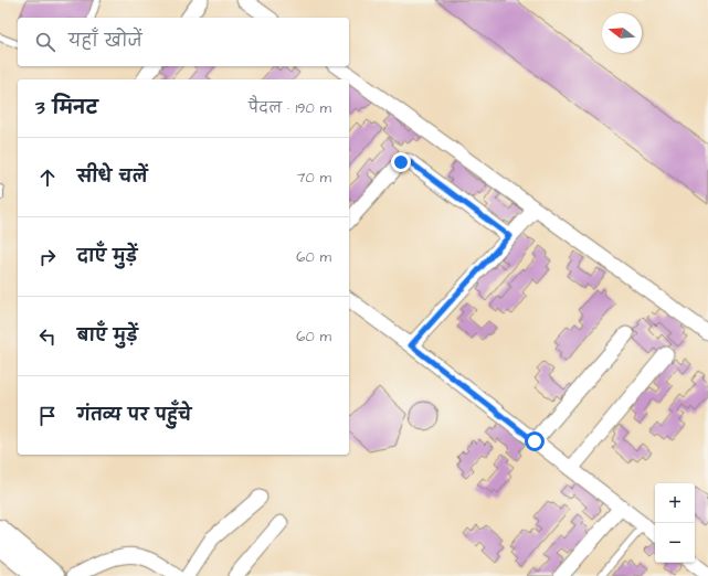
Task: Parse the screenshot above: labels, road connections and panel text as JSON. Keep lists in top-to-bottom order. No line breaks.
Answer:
{"north":"left","page":{"search":"यहाँ खोजें","heading":["3 मिनट","पैदल · 190 m"],"list":[["सीधे चलें","70 m"],["दाएँ मुड़ें","60 m"],["बाएँ मुड़ें","60 m"],"गंतव्य पर पहुँचे"],"map_buttons":["+","−"]}}
